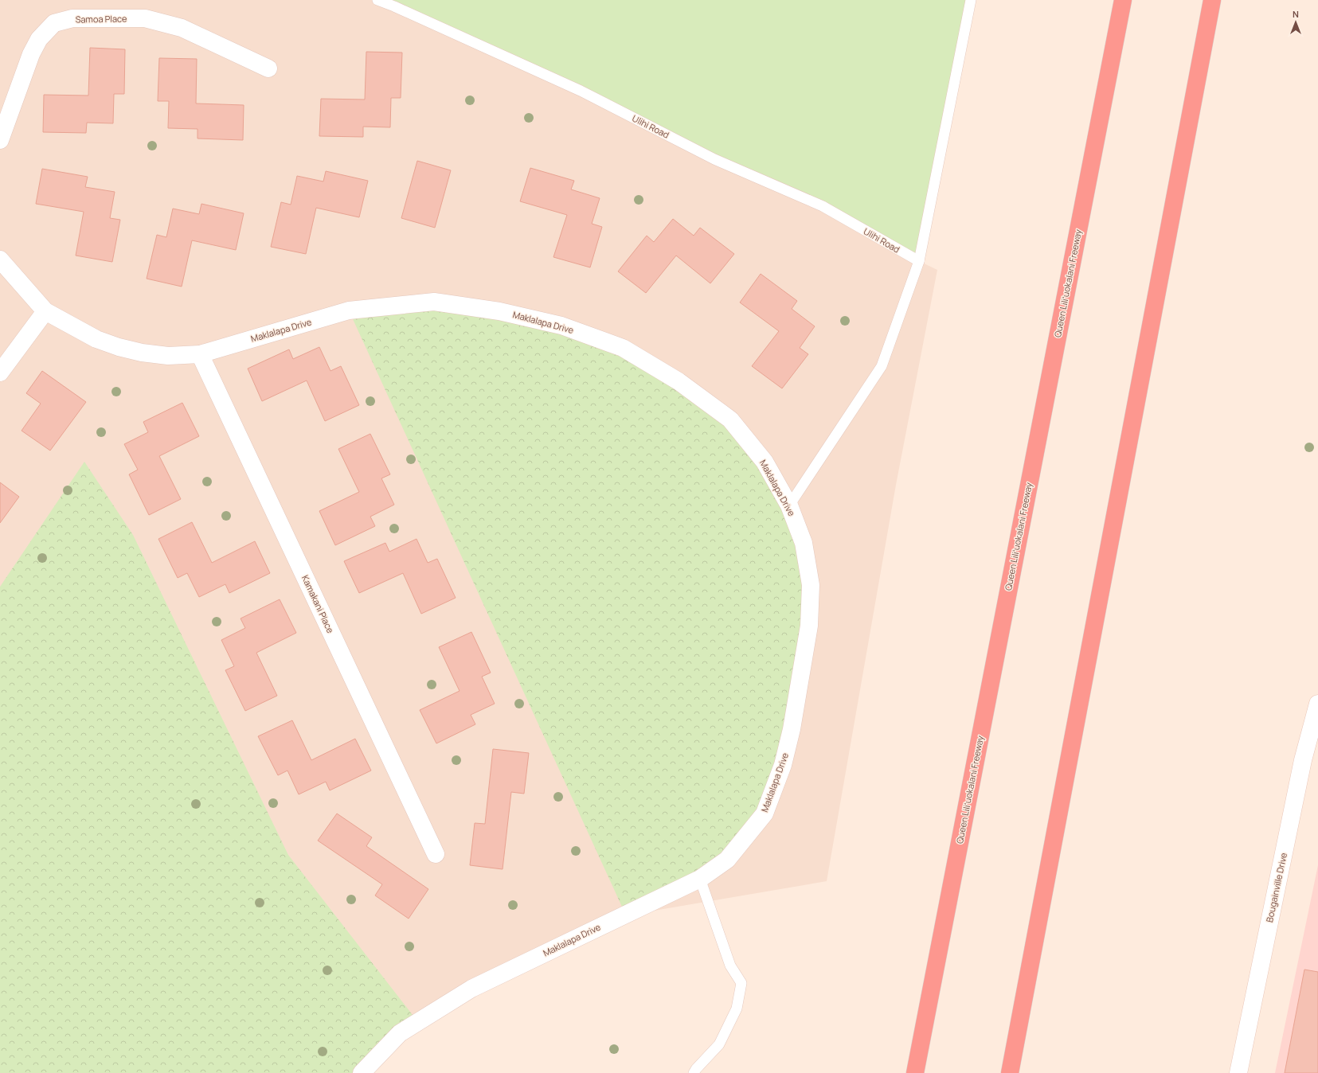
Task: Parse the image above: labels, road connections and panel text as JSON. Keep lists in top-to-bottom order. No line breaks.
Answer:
{"streets":{"highway":["Queen Liliʻuokalani Freeway"],"street":["Samoa Place","Maklalapa Drive","Kamakani Place","Bougainville Drive"],"lane":["Ulihi Road"]},"crossings":[["Maklalapa Drive","Kamakani Place"]],"north":"top"}
